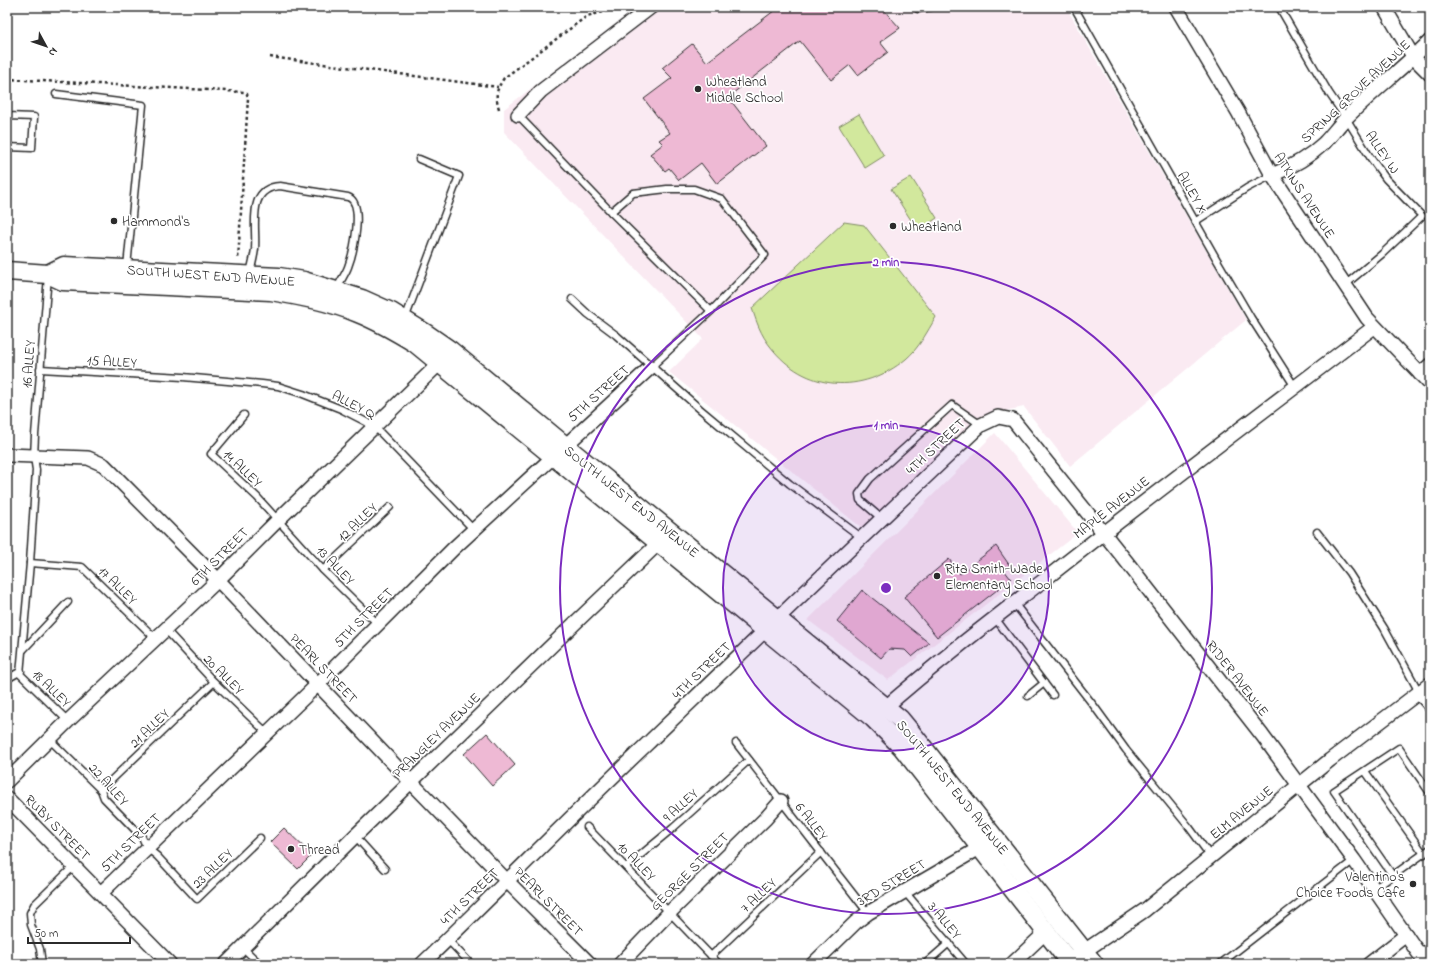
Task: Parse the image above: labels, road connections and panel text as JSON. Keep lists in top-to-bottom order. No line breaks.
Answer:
{"streets":{"main road":["SOUTH WEST END AVENUE"],"street":["SPRING GROVE AVENUE","ATKINS AVENUE","5TH STREET","4TH STREET","MAPLE AVENUE","6TH STREET","PEARL STREET","RIDER AVENUE","PRANGLEY AVENUE","ELM AVENUE","RUBY STREET","GEORGE STREET","3RD STREET"],"lane":["ALLEY W","ALLEY X","15 ALLEY","16 ALLEY","ALLEY Q","14 ALLEY","12 ALLEY","13 ALLEY","17 ALLEY","20 ALLEY","18 ALLEY","21 ALLEY","22 ALLEY","9 ALLEY","6 ALLEY","10 ALLEY","23 ALLEY","7 ALLEY","3 ALLEY"]},"crossings":[["SPRING GROVE AVENUE","ALLEY W"],["SPRING GROVE AVENUE","ALLEY X"],["SPRING GROVE AVENUE","ATKINS AVENUE"],["ALLEY W","ATKINS AVENUE"],["ALLEY X","MAPLE AVENUE"],["ATKINS AVENUE","MAPLE AVENUE"],["SOUTH WEST END AVENUE","16 ALLEY"],["SOUTH WEST END AVENUE","5TH STREET"],["SOUTH WEST END AVENUE","4TH STREET"],["SOUTH WEST END AVENUE","MAPLE AVENUE"],["SOUTH WEST END AVENUE","6TH STREET"],["SOUTH WEST END AVENUE","PRANGLEY AVENUE"],["SOUTH WEST END AVENUE","ELM AVENUE"],["SOUTH WEST END AVENUE","3RD STREET"],["15 ALLEY","16 ALLEY"],["15 ALLEY","ALLEY Q"],["16 ALLEY","PEARL STREET"],["16 ALLEY","18 ALLEY"],["5TH STREET","ALLEY Q"],["5TH STREET","13 ALLEY"],["5TH STREET","PEARL STREET"],["5TH STREET","20 ALLEY"],["5TH STREET","22 ALLEY"],["5TH STREET","RUBY STREET"],["5TH STREET","23 ALLEY"],["ALLEY Q","6TH STREET"],["4TH STREET","PEARL STREET"],["4TH STREET","RIDER AVENUE"],["14 ALLEY","6TH STREET"],["14 ALLEY","13 ALLEY"],["MAPLE AVENUE","RIDER AVENUE"],["12 ALLEY","13 ALLEY"],["6TH STREET","13 ALLEY"],["6TH STREET","17 ALLEY"],["6TH STREET","PEARL STREET"],["6TH STREET","20 ALLEY"],["6TH STREET","18 ALLEY"],["6TH STREET","22 ALLEY"],["17 ALLEY","20 ALLEY"],["17 ALLEY","18 ALLEY"],["PEARL STREET","18 ALLEY"],["PEARL STREET","PRANGLEY AVENUE"],["20 ALLEY","21 ALLEY"],["RIDER AVENUE","ELM AVENUE"],["21 ALLEY","22 ALLEY"],["22 ALLEY","23 ALLEY"],["9 ALLEY","6 ALLEY"],["9 ALLEY","10 ALLEY"],["6 ALLEY","GEORGE STREET"],["6 ALLEY","3RD STREET"],["6 ALLEY","7 ALLEY"],["10 ALLEY","GEORGE STREET"],["10 ALLEY","7 ALLEY"],["3RD STREET","3 ALLEY"]],"places":["Wheatland Middle School","Hammond's","Wheatland","Rita Smith-Wade Elementary School","Thread","Valentino's Choice Foods Cafe"],"scale_bar":"50 m","north":"bottom right","rings":["2 min","1 min"]}
